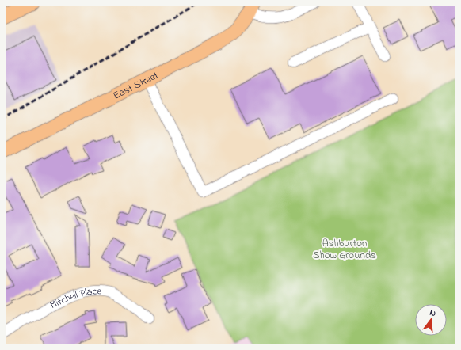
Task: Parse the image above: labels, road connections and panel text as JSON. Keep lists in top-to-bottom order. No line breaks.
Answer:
{"streets":{"main road":["East Street"],"street":["Mitchell Place"]},"parks":["Ashburton Show Grounds"],"north":"top"}
